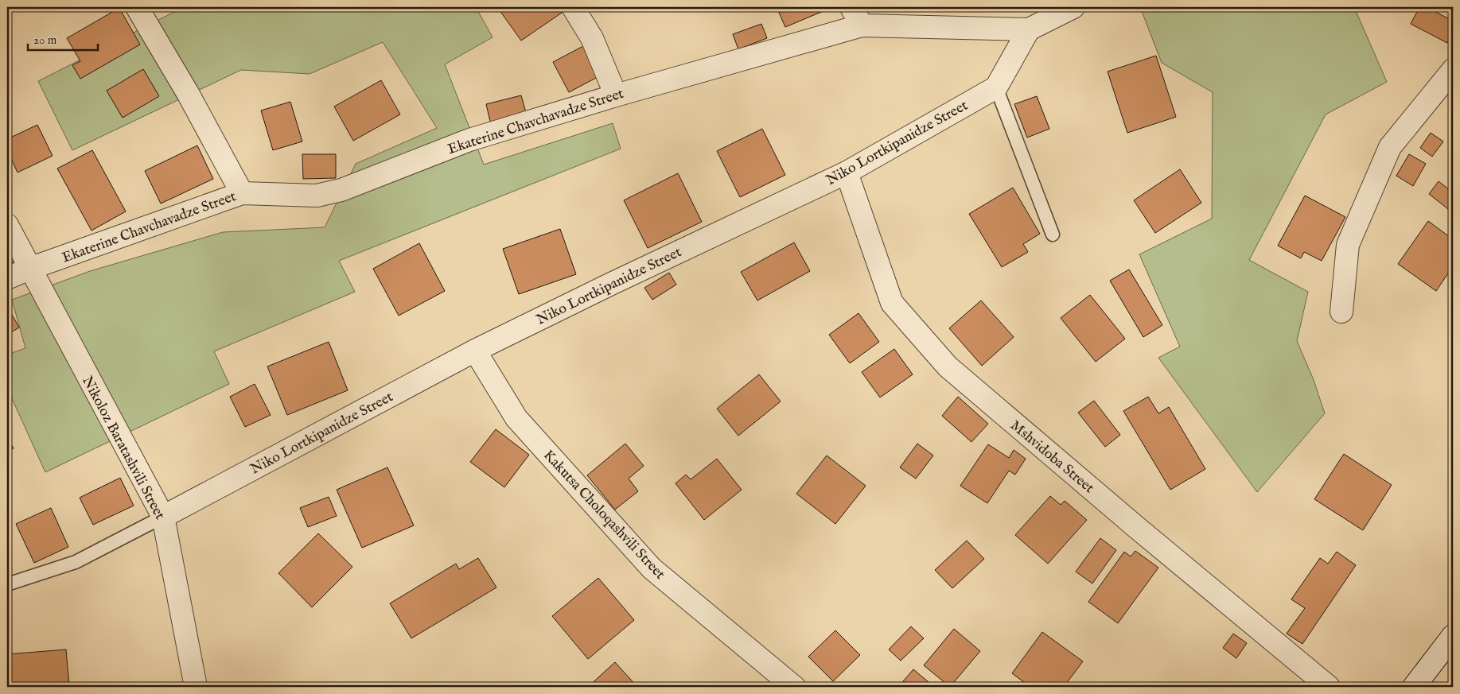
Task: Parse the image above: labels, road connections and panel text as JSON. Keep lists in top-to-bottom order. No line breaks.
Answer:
{"streets":{"street":["Ekaterine Chavchavadze Street","Niko Lortkipanidze Street","Nikoloz Baratashvili Street","Mshvidoba Street","Kakutsa Choloqashvili Street"]},"crossings":[["Ekaterine Chavchavadze Street","Nikoloz Baratashvili Street"],["Niko Lortkipanidze Street","Nikoloz Baratashvili Street"],["Niko Lortkipanidze Street","Mshvidoba Street"],["Niko Lortkipanidze Street","Kakutsa Choloqashvili Street"]],"scale_bar":"20 m"}
